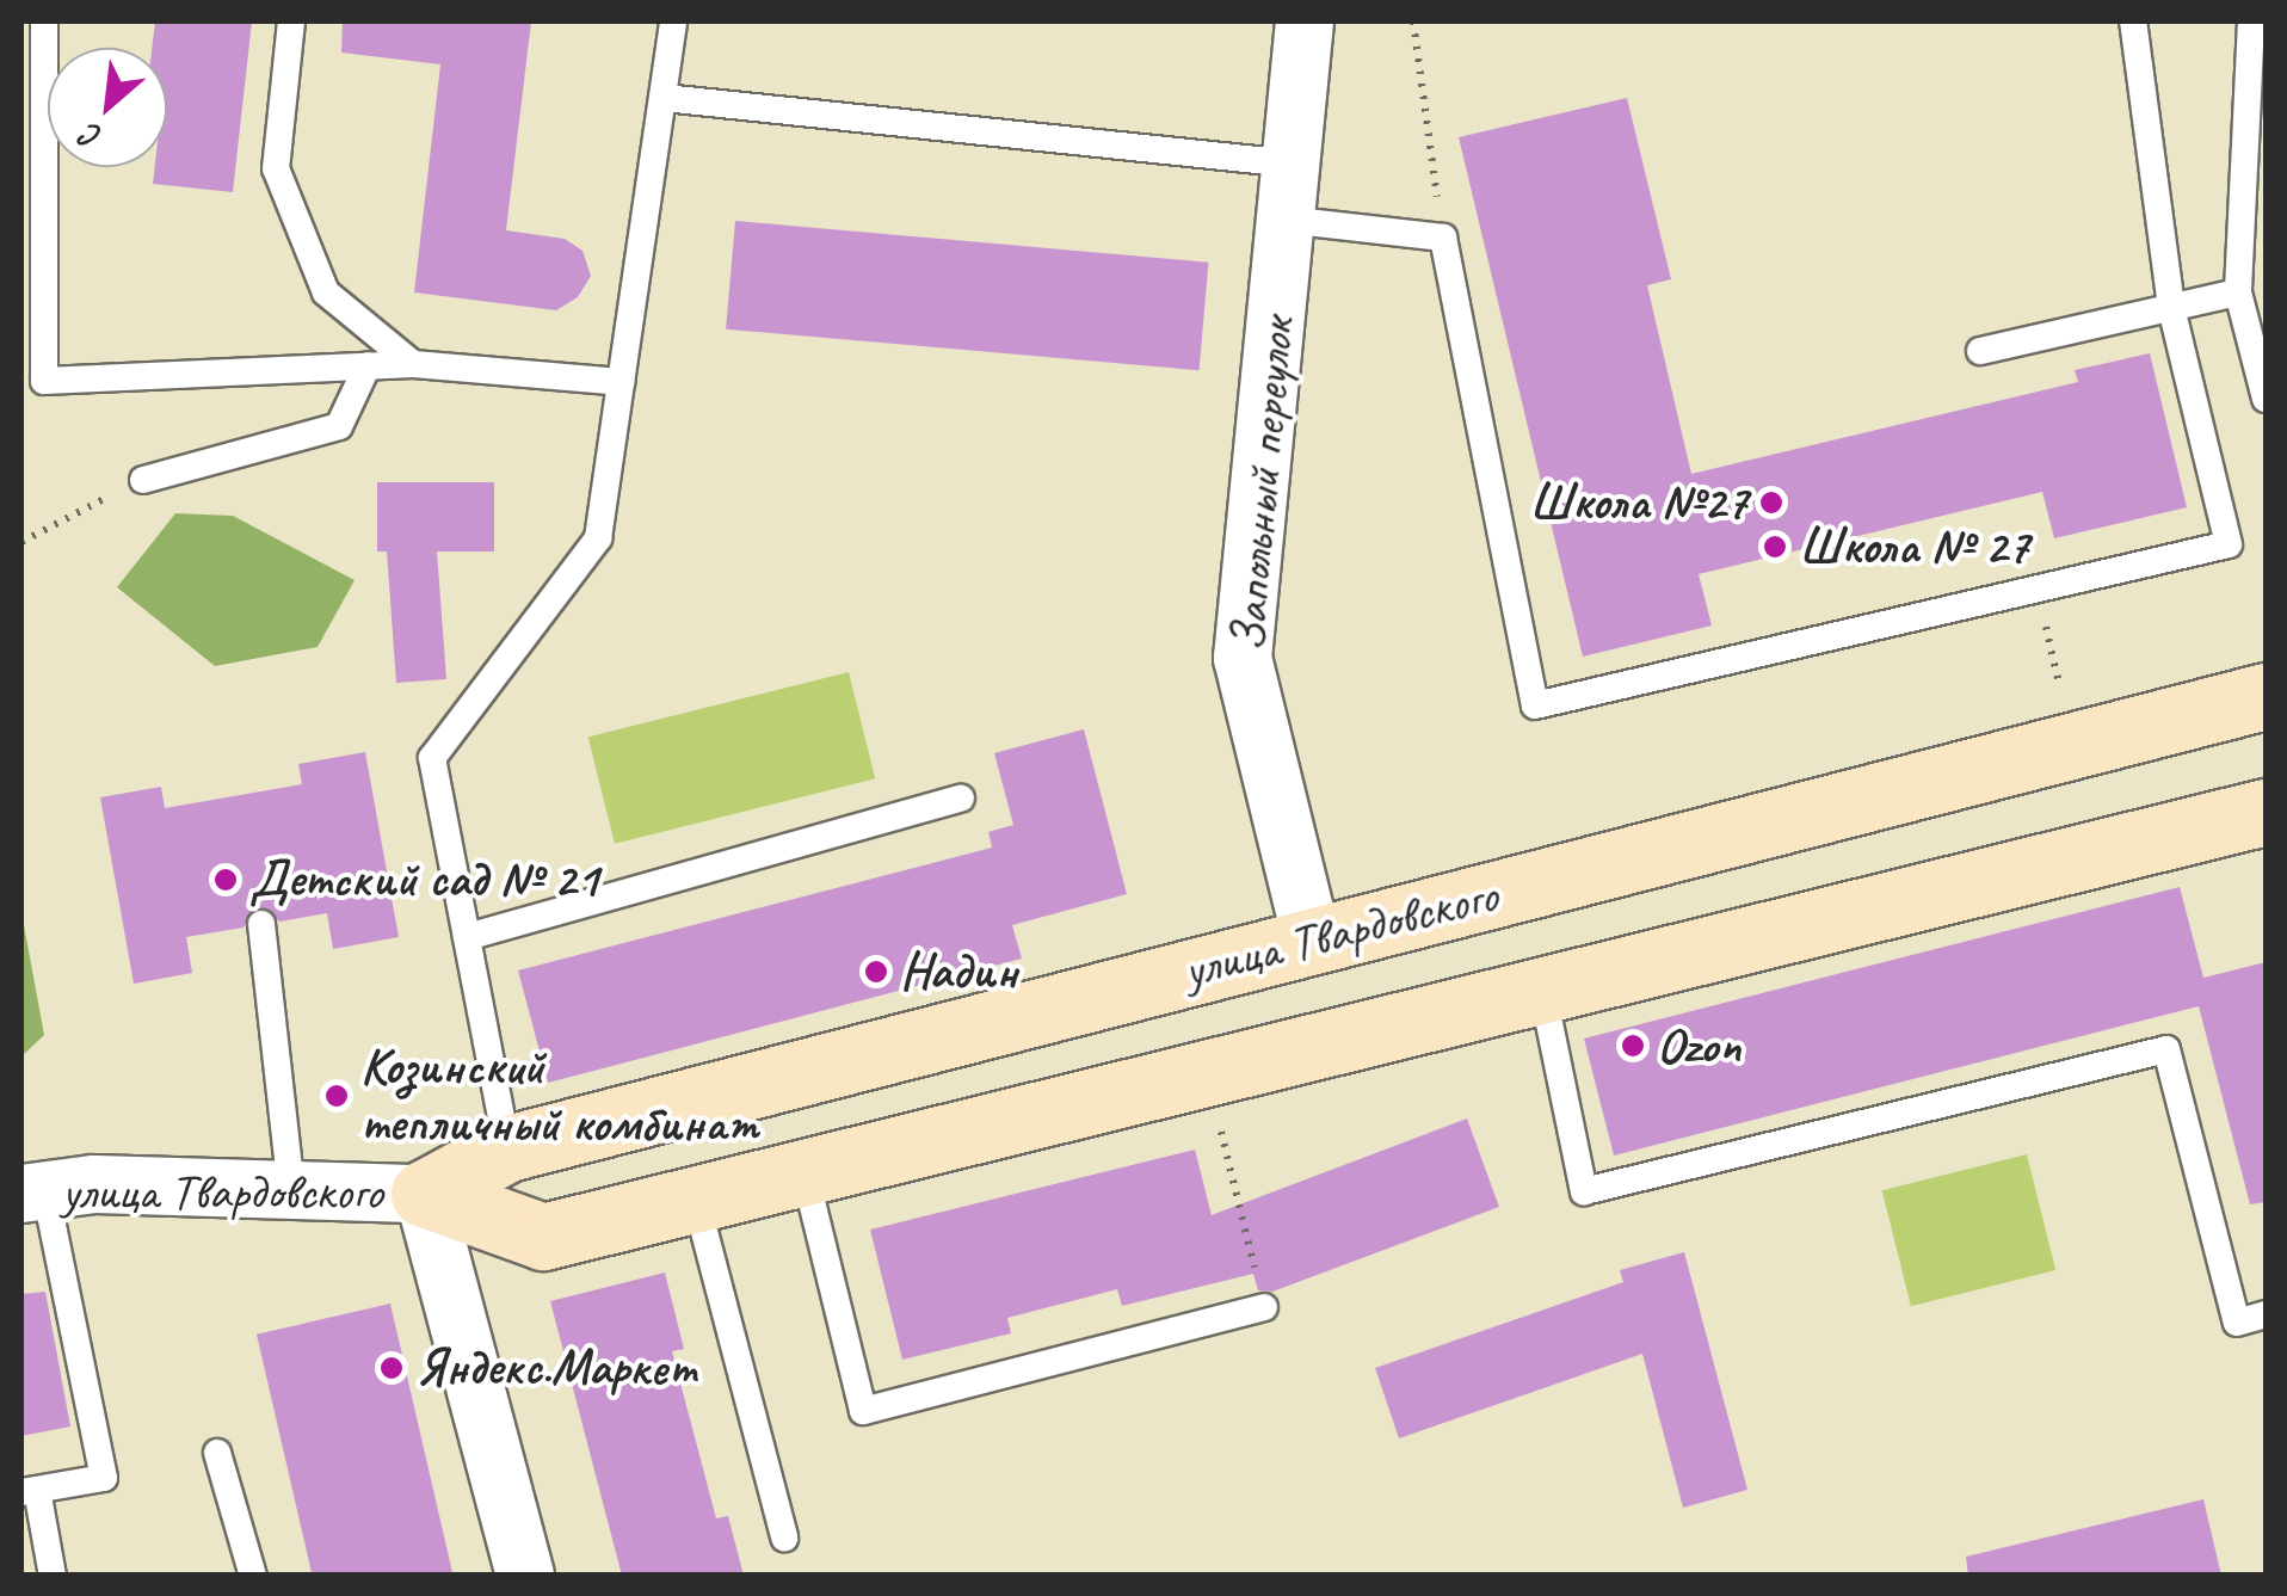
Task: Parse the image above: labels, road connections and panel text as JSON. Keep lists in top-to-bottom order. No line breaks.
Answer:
{"streets":{"street":["Запольный переулок","улица Твардовского"]},"crossings":[["Запольный переулок","улица Твардовского"]],"places":["Школа №27","Школа № 27","Детский сад № 21","Надин","Ozon","Козинский тепличный комбинат","Яндекс.Маркет"],"north":"bottom left"}
